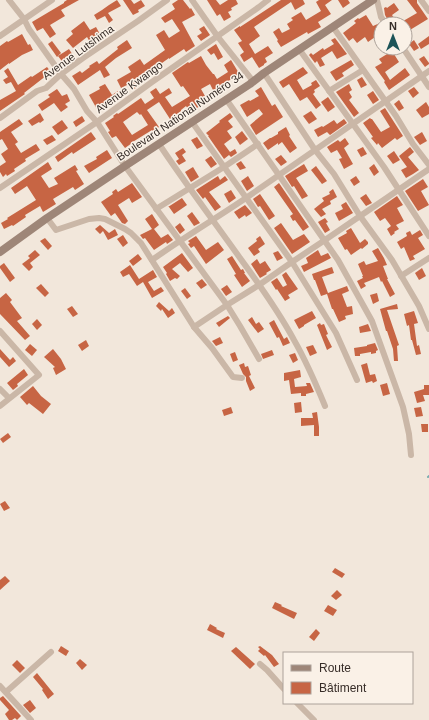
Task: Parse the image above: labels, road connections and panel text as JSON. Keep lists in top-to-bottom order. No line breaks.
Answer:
{"streets":{"main road":["Boulevard National Numéro 34"],"street":["Avenue Lutshima","Avenue Kwango"]},"legend":["Route","Bâtiment"],"north":"top"}
